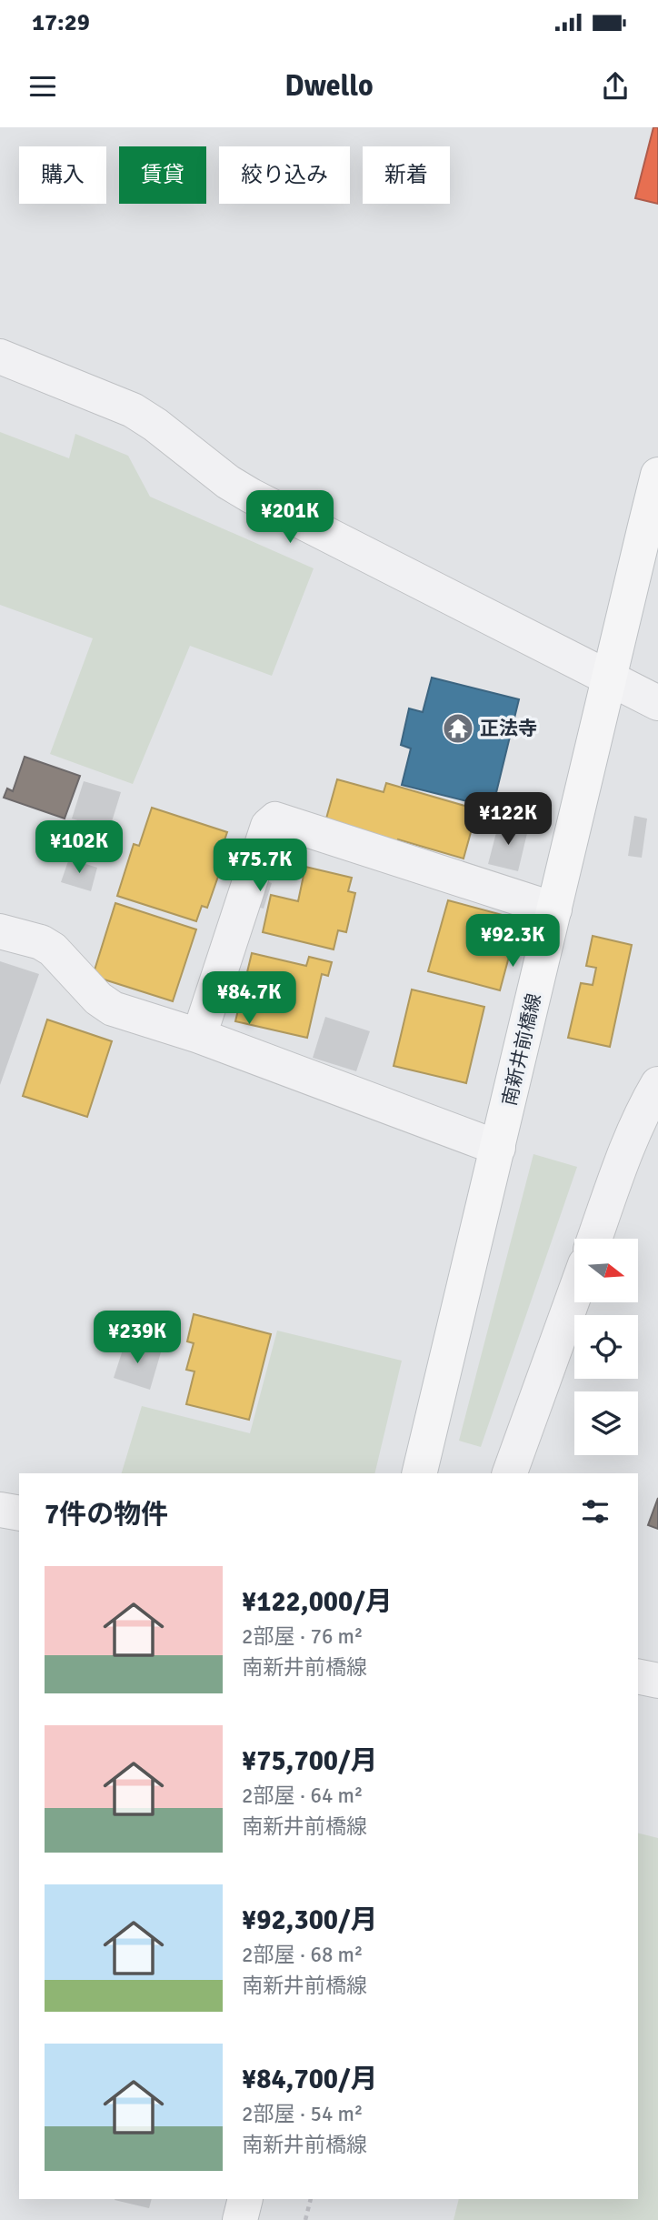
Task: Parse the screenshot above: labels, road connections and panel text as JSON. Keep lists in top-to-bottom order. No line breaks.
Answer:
{"streets":{"main road":["南新井前橋線"]},"places":{"temple":["正法寺"]},"north":"right","page":{"status":"17:29","header":"Dwello","chip":["購入","賃貸","絞り込み","新着"],"price":["¥201K","¥122K","¥102K","¥75.7K","¥92.3K","¥84.7K","¥239K"],"heading":"7件の物件","list":[{"name":"¥122,000/月","note":"2部屋 · 76 m² · 南新井前橋線"},{"name":"¥75,700/月","note":"2部屋 · 64 m² · 南新井前橋線"},{"name":"¥92,300/月","note":"2部屋 · 68 m² · 南新井前橋線"},{"name":"¥84,700/月","note":"2部屋 · 54 m² · 南新井前橋線"}]}}
